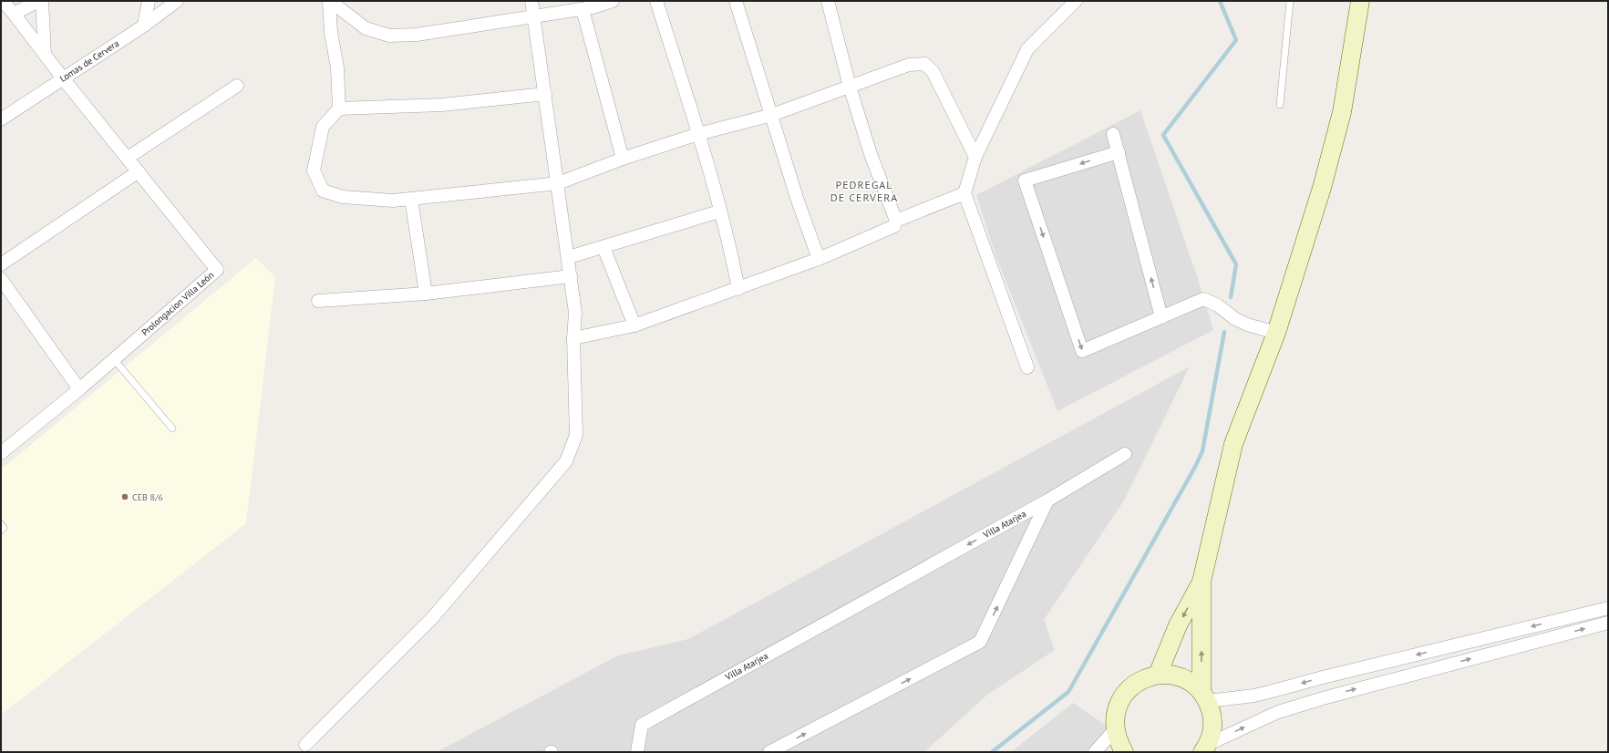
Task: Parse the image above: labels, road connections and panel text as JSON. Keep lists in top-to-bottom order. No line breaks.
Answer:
{"streets":{"street":["Lomas de Cervera","Prolongacion Villa León","Villa Atarjea"]},"crossings":[["Lomas de Cervera","Prolongacion Villa León"]],"districts":["PEDREGAL DE CERVERA"],"places":["CEB 8/6"]}
